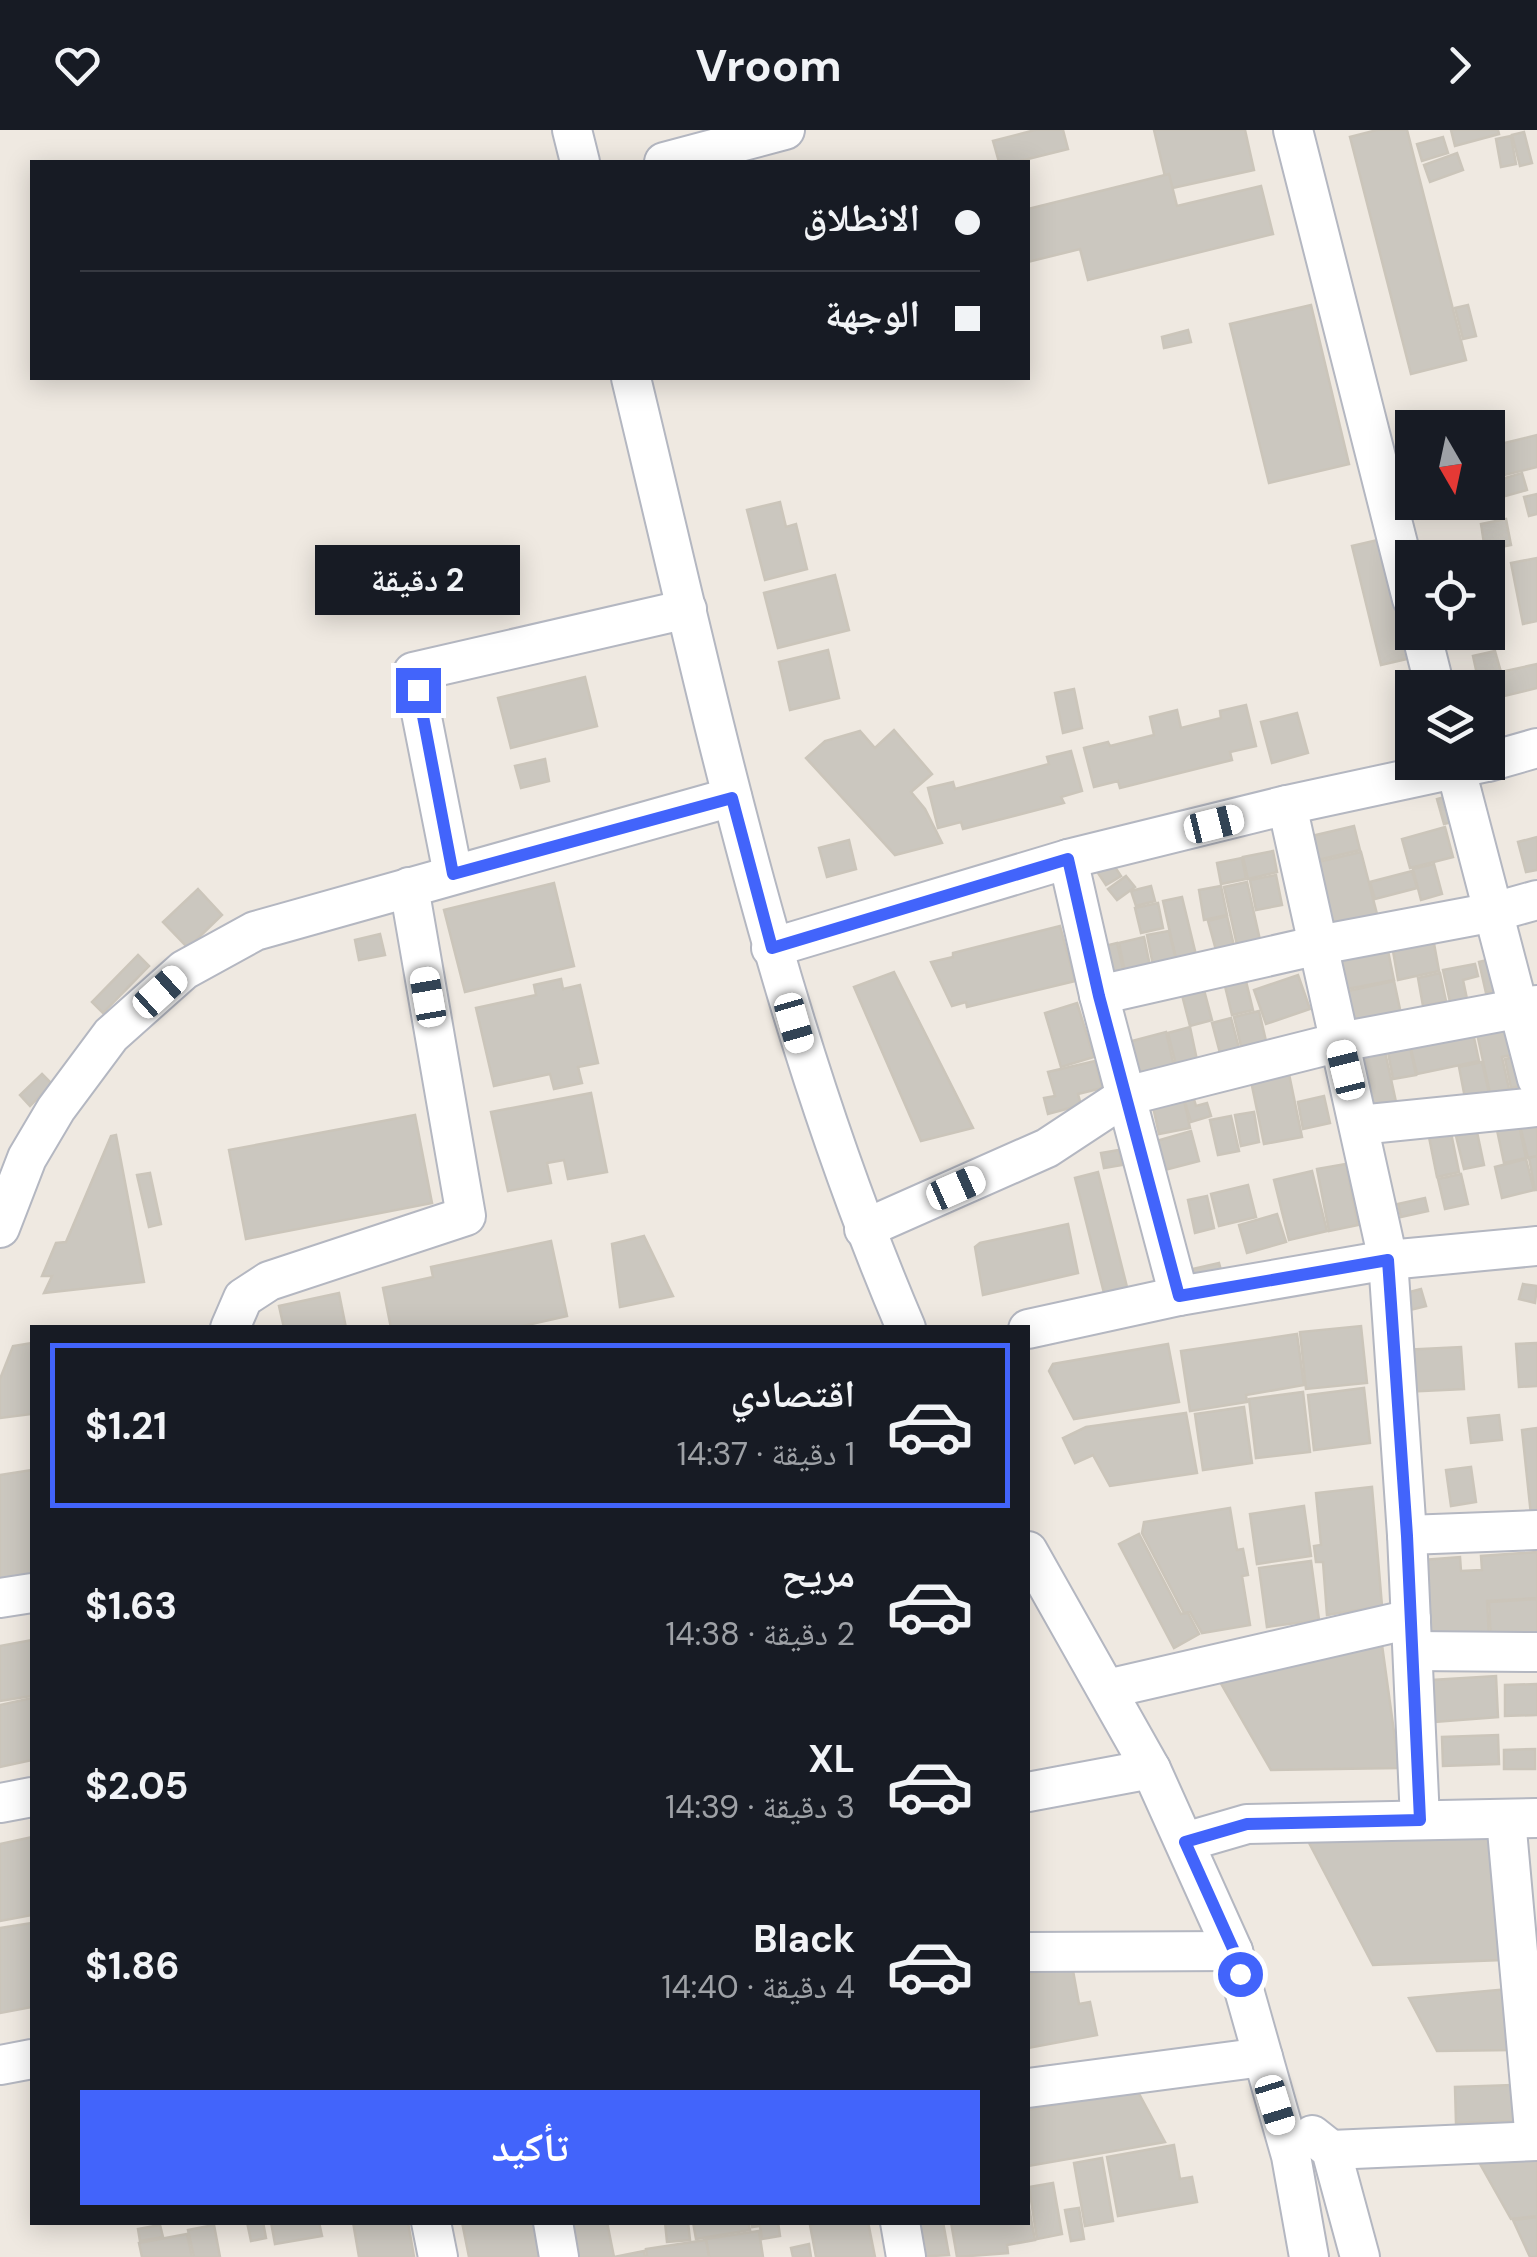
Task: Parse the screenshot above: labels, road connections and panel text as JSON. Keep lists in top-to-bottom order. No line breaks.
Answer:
{"north":"bottom","page":{"header":"Vroom","banner":["الانطلاق","الوجهة"],"bubble":"2 دقيقة","list":[{"name":"اقتصادي","note":"1 دقيقة · 14:37","value":"$1.21"},{"name":"مريح","note":"2 دقيقة · 14:38","value":"$1.63"},{"name":"XL","note":"3 دقيقة · 14:39","value":"$2.05"},{"name":"Black","note":"4 دقيقة · 14:40","value":"$1.86"}],"buttons":"تأكيد"}}
